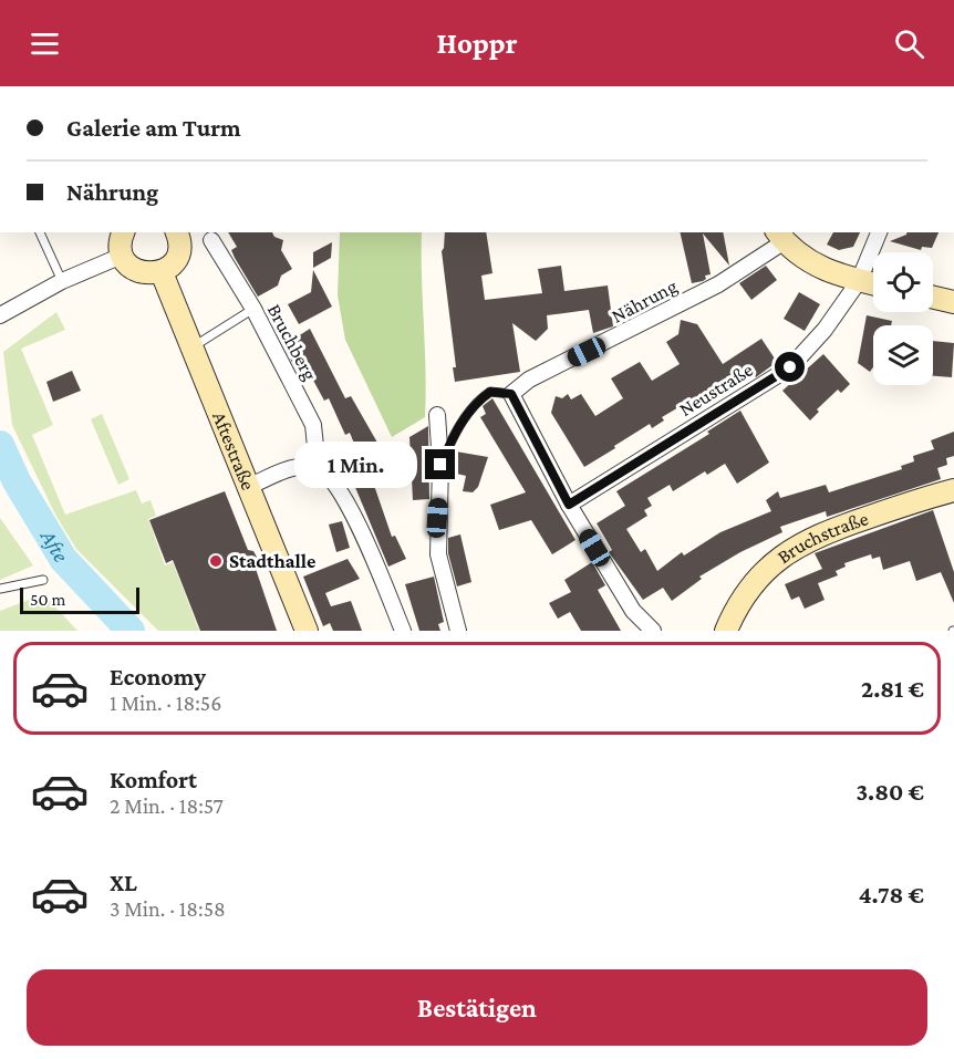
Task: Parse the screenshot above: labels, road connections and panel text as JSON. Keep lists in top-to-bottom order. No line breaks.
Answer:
{"streets":{"main road":["Aftestraße","Bruchstraße"],"street":["Nährung","Bruchberg","Neustraße"]},"water":["Afte"],"places":["Stadthalle"],"scale_bar":"50 m","page":{"header":"Hoppr","banner":["Galerie am Turm","Nährung"],"bubble":"1 Min.","scale":"50 m","list":[{"name":"Economy","note":"1 Min. · 18:56","value":"2.81 €"},{"name":"Komfort","note":"2 Min. · 18:57","value":"3.80 €"},{"name":"XL","note":"3 Min. · 18:58","value":"4.78 €"}],"buttons":"Bestätigen"}}
